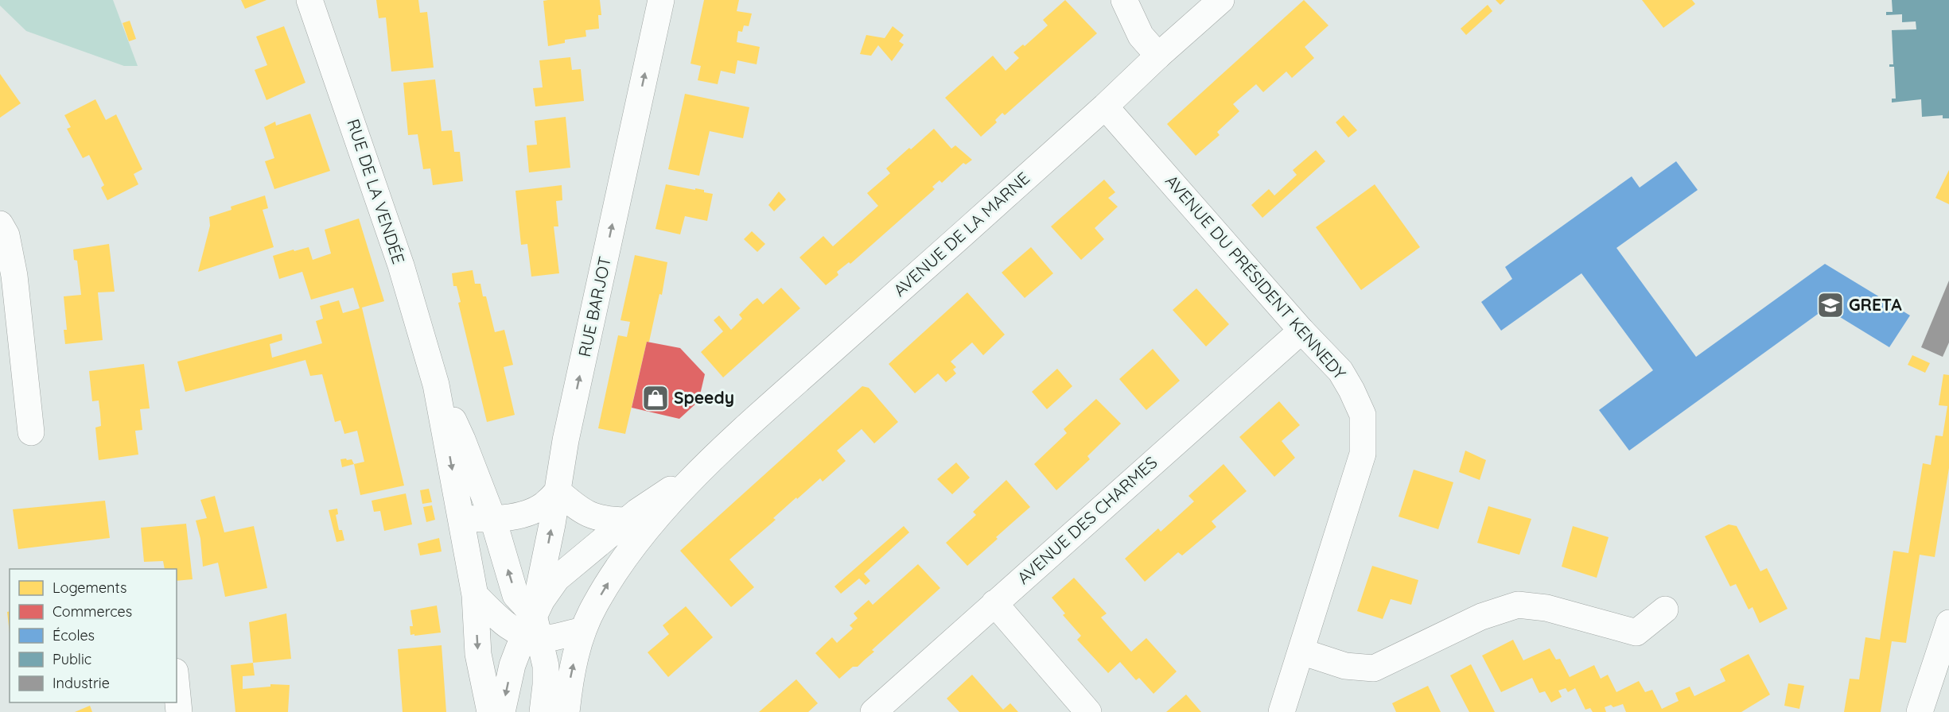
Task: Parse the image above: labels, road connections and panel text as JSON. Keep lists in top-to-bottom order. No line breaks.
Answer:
{"streets":{"street":["RUE DE LA VENDÉE","AVENUE DE LA MARNE","AVENUE DU PRÉSIDENT KENNEDY","RUE BARJOT","AVENUE DES CHARMES"]},"crossings":[["RUE DE LA VENDÉE","AVENUE DE LA MARNE"],["RUE DE LA VENDÉE","RUE BARJOT"],["AVENUE DE LA MARNE","AVENUE DU PRÉSIDENT KENNEDY"],["AVENUE DE LA MARNE","RUE BARJOT"],["AVENUE DU PRÉSIDENT KENNEDY","AVENUE DES CHARMES"]],"one_way":["RUE BARJOT"],"places":{"school or university":["GRETA"],"shop":["Speedy"]},"legend":["Logements","Commerces","Écoles","Public","Industrie"]}
